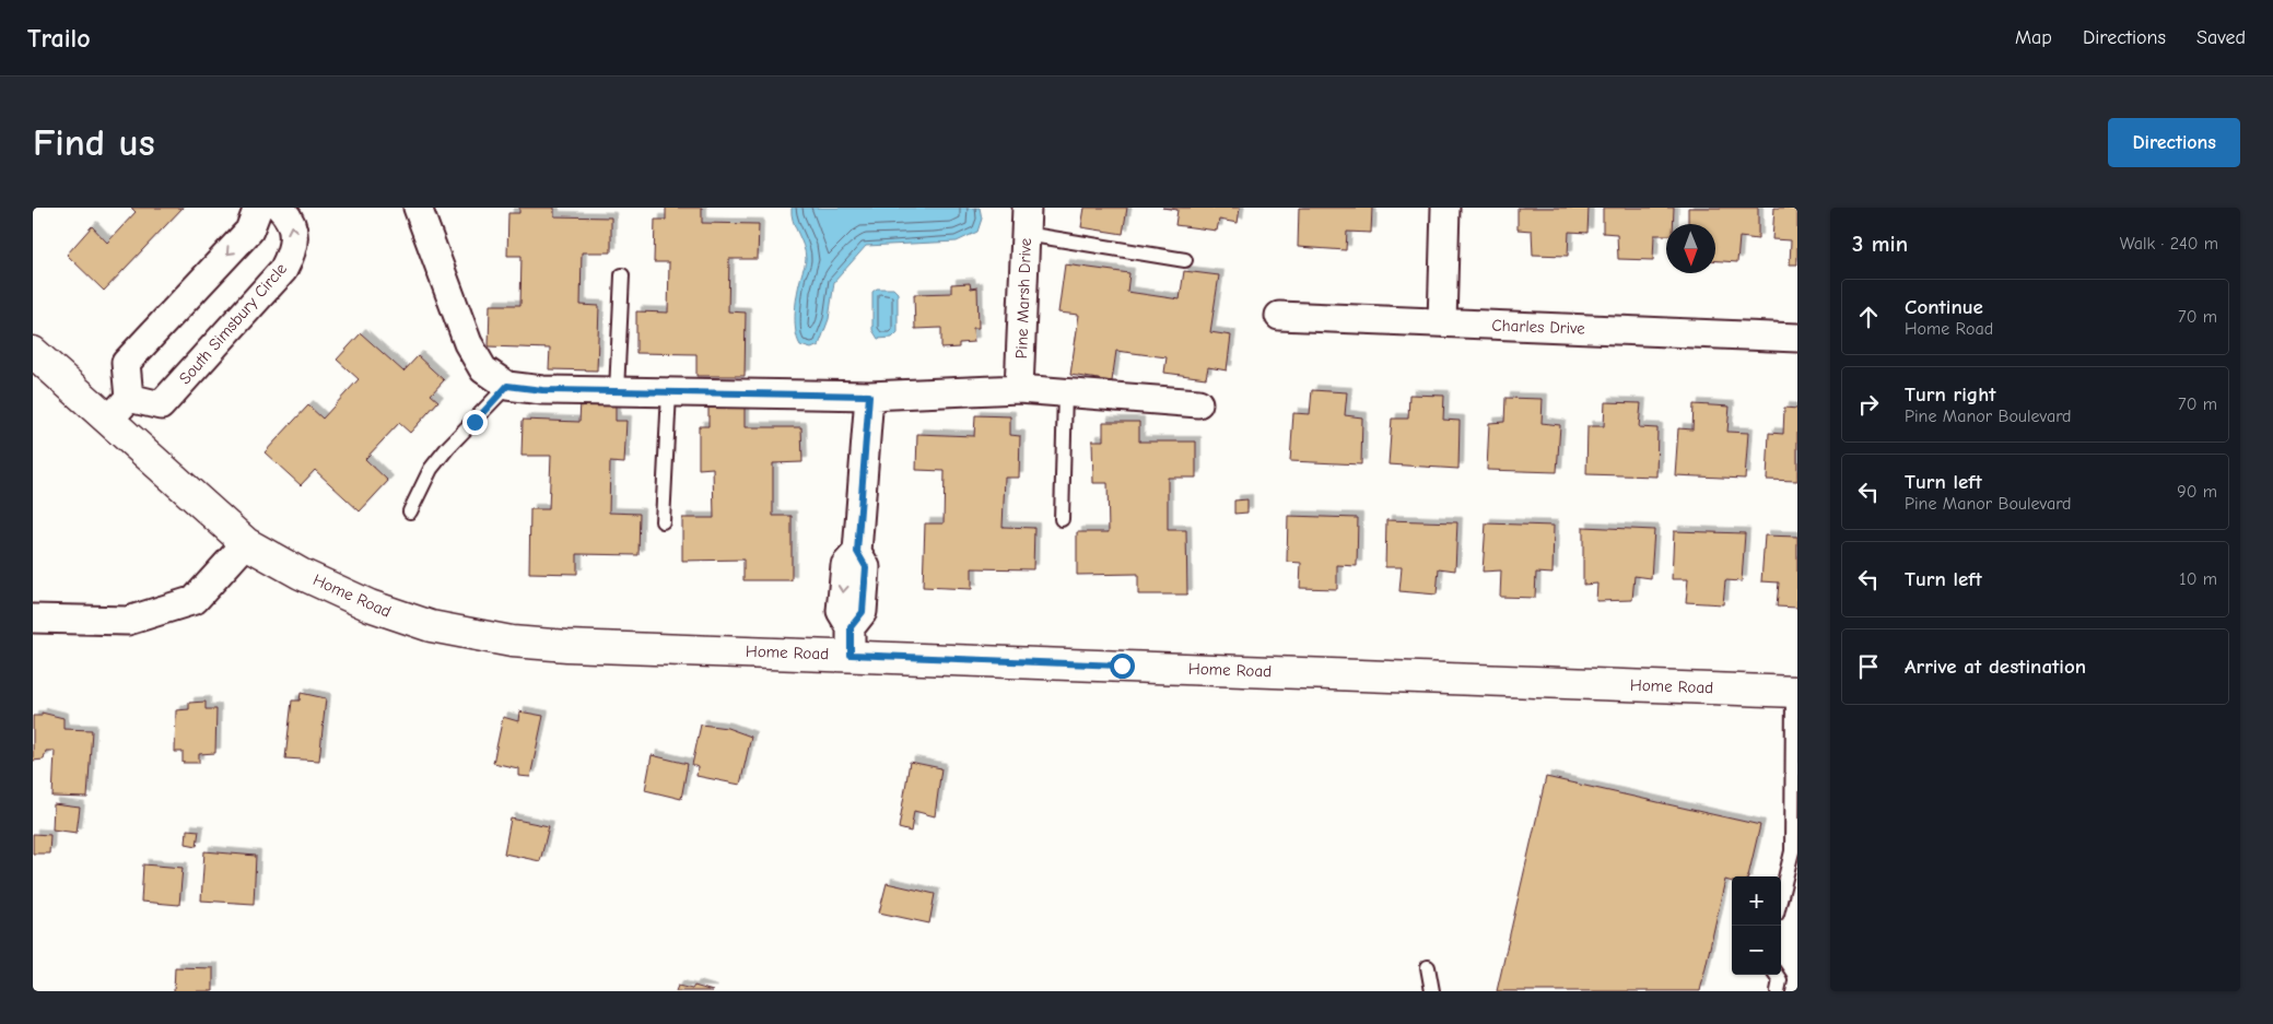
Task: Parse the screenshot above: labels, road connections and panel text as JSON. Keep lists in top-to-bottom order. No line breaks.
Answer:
{"streets":{"street":["Pine Marsh Drive","South Simsbury Circle","Charles Drive","Home Road"]},"one_way":["South Simsbury Circle"],"north":"bottom","page":{"header":"Trailo","nav":["Map","Directions","Saved"],"buttons":"Directions","title":"Find us","heading":["3 min","Walk · 240 m"],"list":[["Continue","Home Road","70 m"],["Turn right","Pine Manor Boulevard","70 m"],["Turn left","Pine Manor Boulevard","90 m"],["Turn left","10 m"],"Arrive at destination"],"map_buttons":["+","−"]}}
